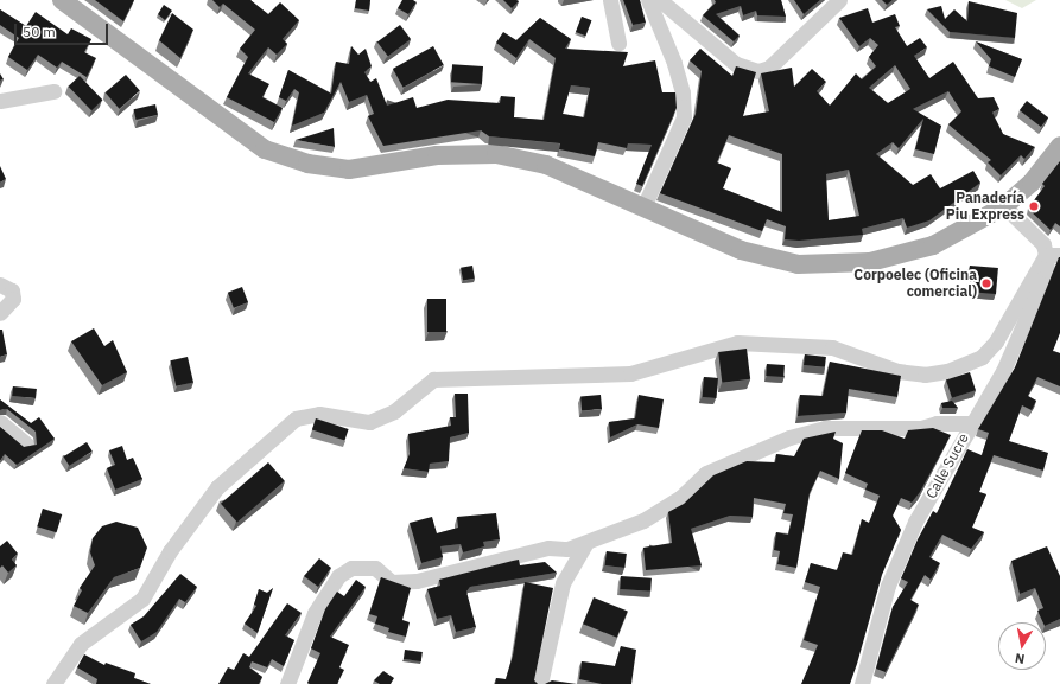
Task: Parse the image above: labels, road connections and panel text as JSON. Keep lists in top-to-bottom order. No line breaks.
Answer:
{"streets":{"street":["Calle Sucre"]},"places":["Panadería Piu Express","Corpoelec (Oficina comercial)"],"scale_bar":"50 m","north":"bottom"}
